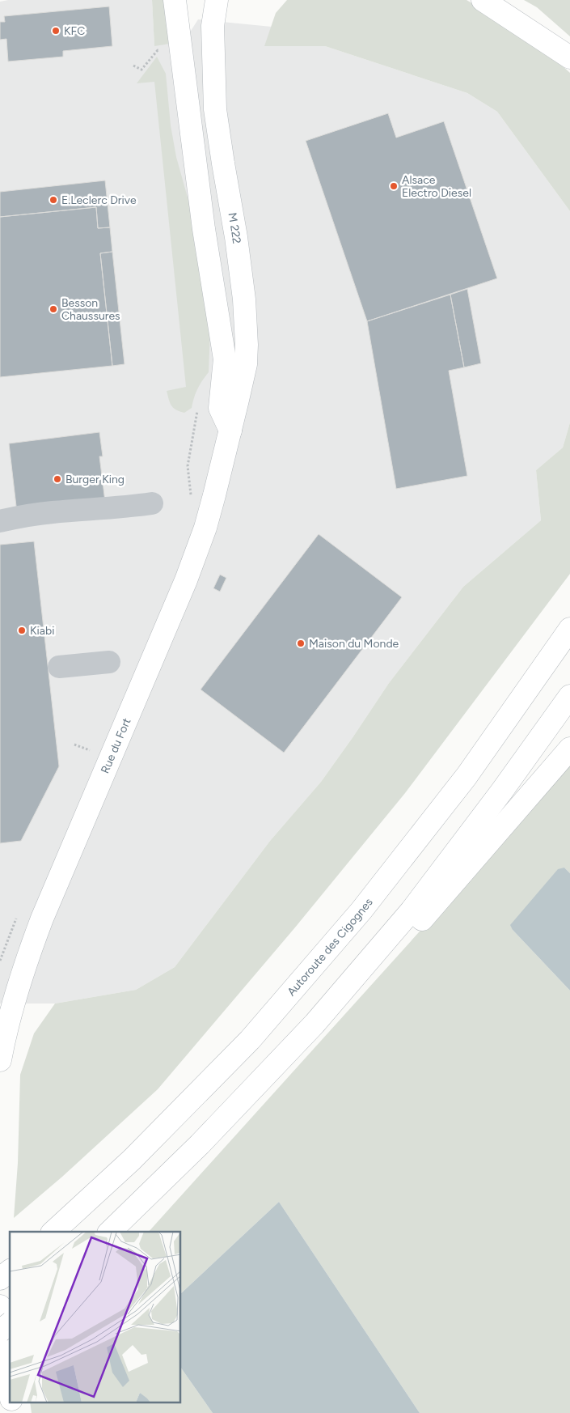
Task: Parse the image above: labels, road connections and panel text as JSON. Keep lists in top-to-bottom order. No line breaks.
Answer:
{"streets":{"main road":["M 222","Rue du Fort","Autoroute des Cigognes"]},"crossings":[["M 222","Rue du Fort"]],"places":["KFC","Alsace Electro Diesel","E.Leclerc Drive","Besson Chaussures","Burger King","Kiabi","Maison du Monde"]}
